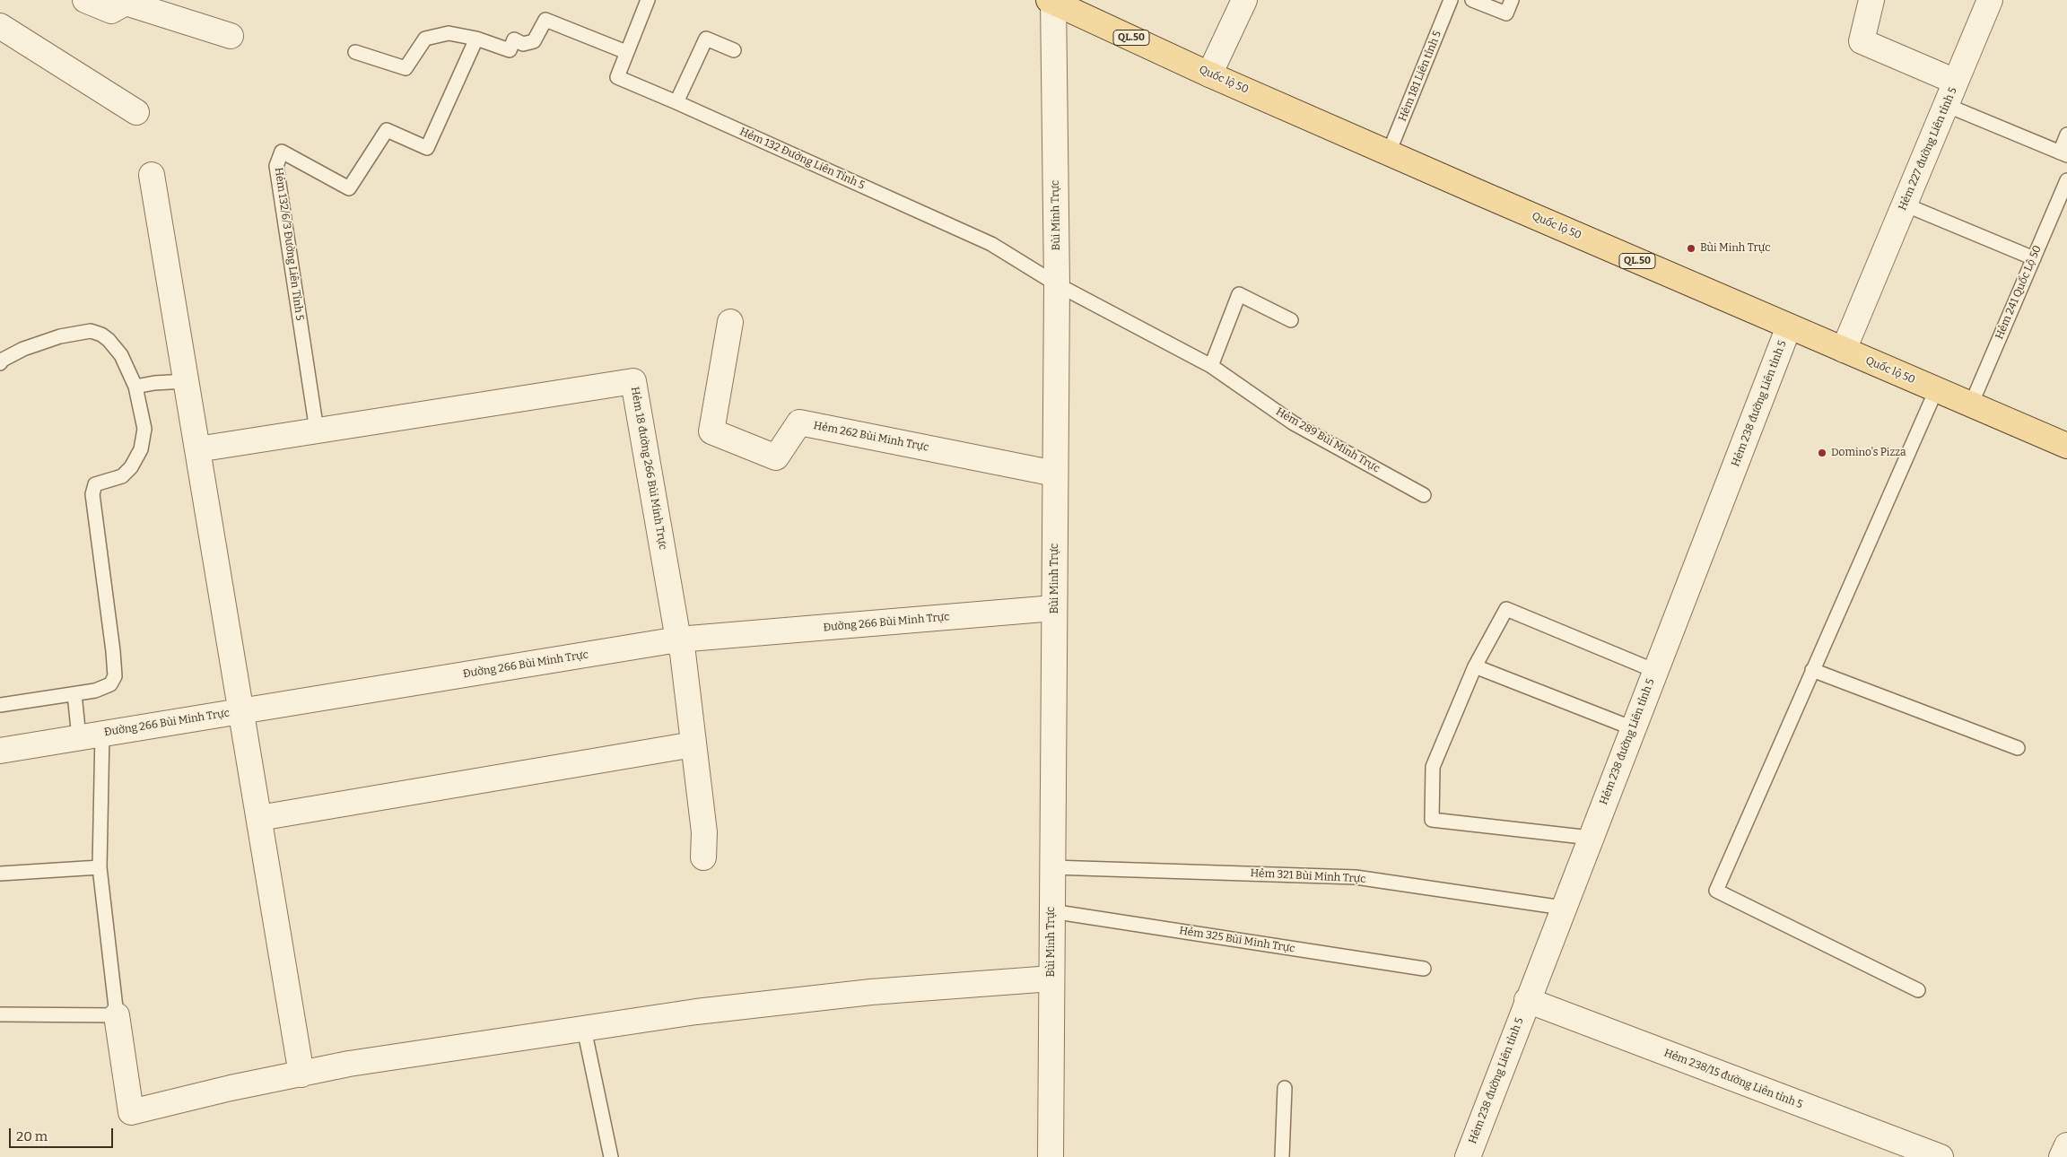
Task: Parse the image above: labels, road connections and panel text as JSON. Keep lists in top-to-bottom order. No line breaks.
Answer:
{"streets":{"main road":["QL.50","Quốc lộ 50"],"street":["Hẻm 227 đường Liên tỉnh 5","Bùi Minh Trực","Hẻm 238 đường Liên tỉnh 5","Hẻm 262 Bùi Minh Trực","Hẻm 18 đường 266 Bùi Minh Trực","Đường 266 Bùi Minh Trực","Hẻm 238/15 đường Liên tỉnh 5"],"lane":["Hẻm 181 Liên tỉnh 5","Hẻm 132 Đường Liên Tỉnh 5","Hẻm 132/6/3 Đường Liên Tỉnh 5","Hẻm 241 Quốc Lộ 50","Hẻm 289 Bùi Minh Trực","Hẻm 321 Bùi Minh Trực","Hẻm 325 Bùi Minh Trực"]},"crossings":[["Hẻm 181 Liên tỉnh 5","Quốc lộ 50"],["Quốc lộ 50","Hẻm 227 đường Liên tỉnh 5"],["Quốc lộ 50","Bùi Minh Trực"],["Quốc lộ 50","Hẻm 241 Quốc Lộ 50"],["Quốc lộ 50","Hẻm 238 đường Liên tỉnh 5"],["Hẻm 132 Đường Liên Tỉnh 5","Bùi Minh Trực"],["Hẻm 132 Đường Liên Tỉnh 5","Hẻm 289 Bùi Minh Trực"],["Bùi Minh Trực","Hẻm 262 Bùi Minh Trực"],["Bùi Minh Trực","Hẻm 289 Bùi Minh Trực"],["Bùi Minh Trực","Đường 266 Bùi Minh Trực"],["Bùi Minh Trực","Hẻm 321 Bùi Minh Trực"],["Bùi Minh Trực","Hẻm 325 Bùi Minh Trực"],["Hẻm 132/6/3 Đường Liên Tỉnh 5","Hẻm 18 đường 266 Bùi Minh Trực"],["Hẻm 238 đường Liên tỉnh 5","Hẻm 321 Bùi Minh Trực"],["Hẻm 238 đường Liên tỉnh 5","Hẻm 238/15 đường Liên tỉnh 5"],["Hẻm 18 đường 266 Bùi Minh Trực","Đường 266 Bùi Minh Trực"]],"places":["Bùi Minh Trực","Domino's Pizza"],"scale_bar":"20 m"}
